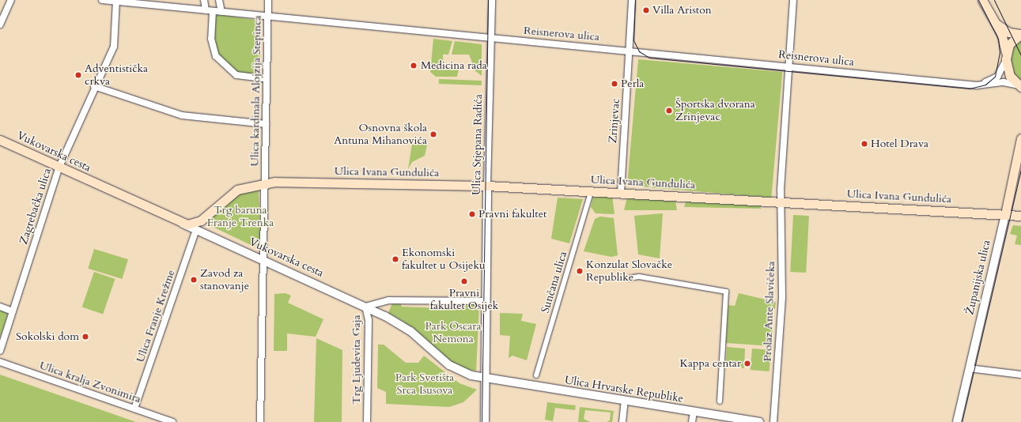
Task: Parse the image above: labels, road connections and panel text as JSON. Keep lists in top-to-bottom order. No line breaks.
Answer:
{"streets":{"main road":["Vukovarska cesta","Ulica Ivana Gundulića","Županijska ulica"],"street":["Reisnerova ulica","Ulica kardinala Alojzija Stepinca","Zrinjevac","Ulica Stjepana Radića","Zagrebačka ulica","Sunčana ulica","Prolaz Ante Slavičeka","Ulica Franje Krežme","Trg Ljudevita Gaja","Ulica kralja Zvonimira","Ulica Hrvatske Republike"]},"crossings":[["Reisnerova ulica","Ulica kardinala Alojzija Stepinca"],["Reisnerova ulica","Zrinjevac"],["Reisnerova ulica","Ulica Stjepana Radića"],["Reisnerova ulica","Zagrebačka ulica"],["Ulica kardinala Alojzija Stepinca","Vukovarska cesta"],["Ulica kardinala Alojzija Stepinca","Ulica Ivana Gundulića"],["Zrinjevac","Ulica Ivana Gundulića"],["Ulica Stjepana Radića","Vukovarska cesta"],["Ulica Stjepana Radića","Ulica Ivana Gundulića"],["Ulica Stjepana Radića","Trg Ljudevita Gaja"],["Ulica Stjepana Radića","Ulica Hrvatske Republike"],["Vukovarska cesta","Ulica Ivana Gundulića"],["Vukovarska cesta","Zagrebačka ulica"],["Vukovarska cesta","Ulica Franje Krežme"],["Vukovarska cesta","Trg Ljudevita Gaja"],["Vukovarska cesta","Ulica Hrvatske Republike"],["Ulica Ivana Gundulića","Županijska ulica"],["Ulica Ivana Gundulića","Prolaz Ante Slavičeka"],["Ulica Franje Krežme","Ulica kralja Zvonimira"]],"parks":["Trg baruna Franje Trenka","Park Oscara Nemona","Park Svetišta Srca Isusova"],"places":["Villa Ariston","Medicina rada","Adventistička crkva","Perla","Športska dvorana Zrinjevac","Osnovna škola Antuna Mihanovića","Hotel Drava","Pravni fakultet","Ekonomski fakultet u Osijeku","Konzulat Slovačke Republike","Zavod za stanovanje","Pravni fakultet Osijek","Sokolski dom","Kappa centar"]}
